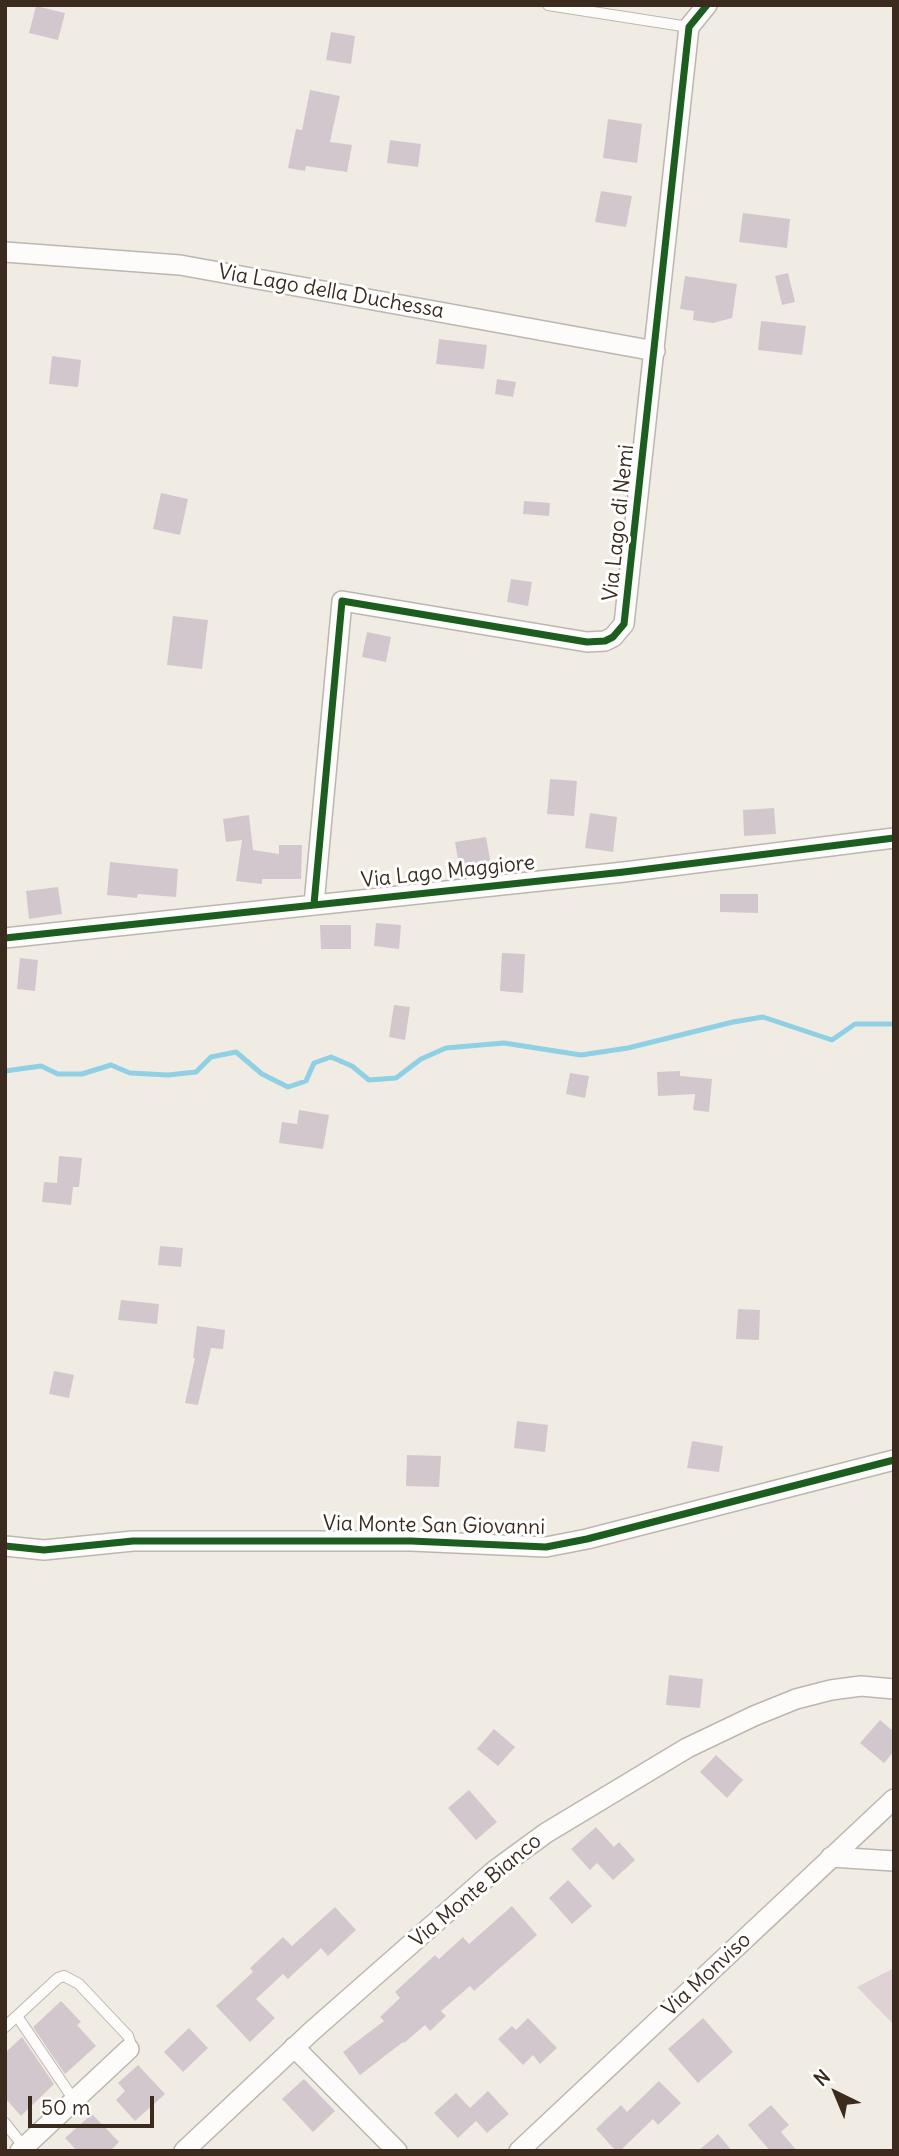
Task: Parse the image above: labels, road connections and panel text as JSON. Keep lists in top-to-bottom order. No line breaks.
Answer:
{"streets":{"street":["Via Lago della Duchessa","Via Lago di Nemi","Via Lago Maggiore","Via Monte San Giovanni","Via Monte Bianco","Via Monviso"]},"crossings":[["Via Lago della Duchessa","Via Lago di Nemi"],["Via Lago di Nemi","Via Lago Maggiore"]],"scale_bar":"50 m","north":"top left"}
